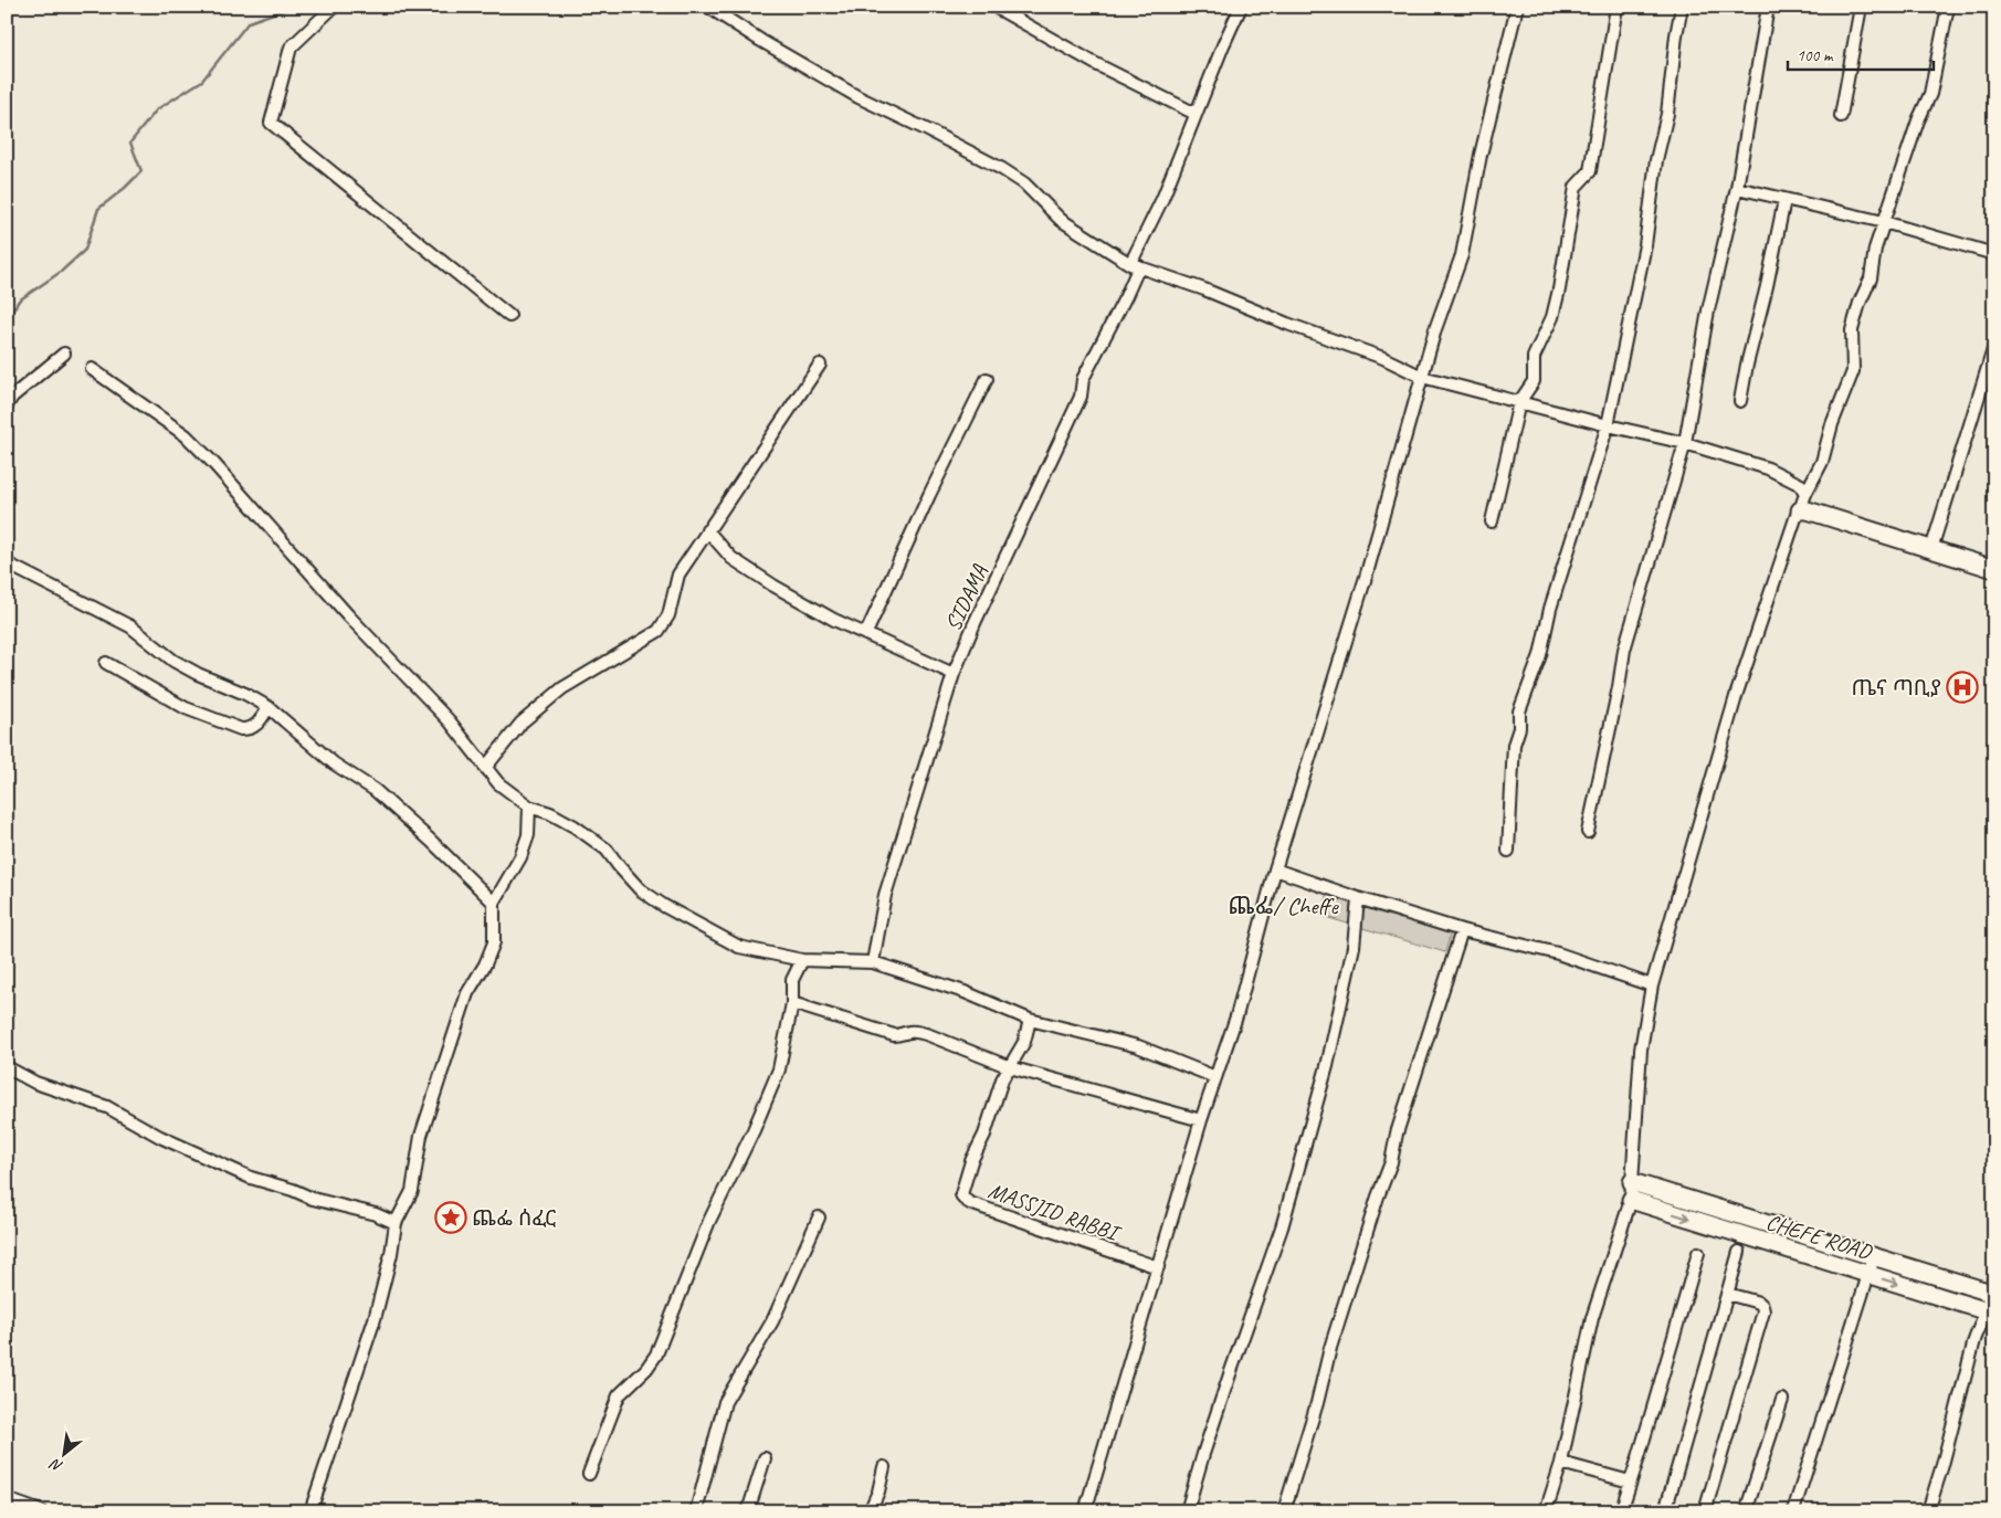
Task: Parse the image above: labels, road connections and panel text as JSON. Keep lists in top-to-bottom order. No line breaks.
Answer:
{"streets":{"street":["SIDAMA","MASSJID RABBI","CHEFE ROAD"]},"districts":["ጨፌ/ Cheffe"],"places":{"hospital":["ጤና ጣቢያ"],"place":["ጨፌ ሰፈር"]},"scale_bar":"100 m","north":"bottom left"}
